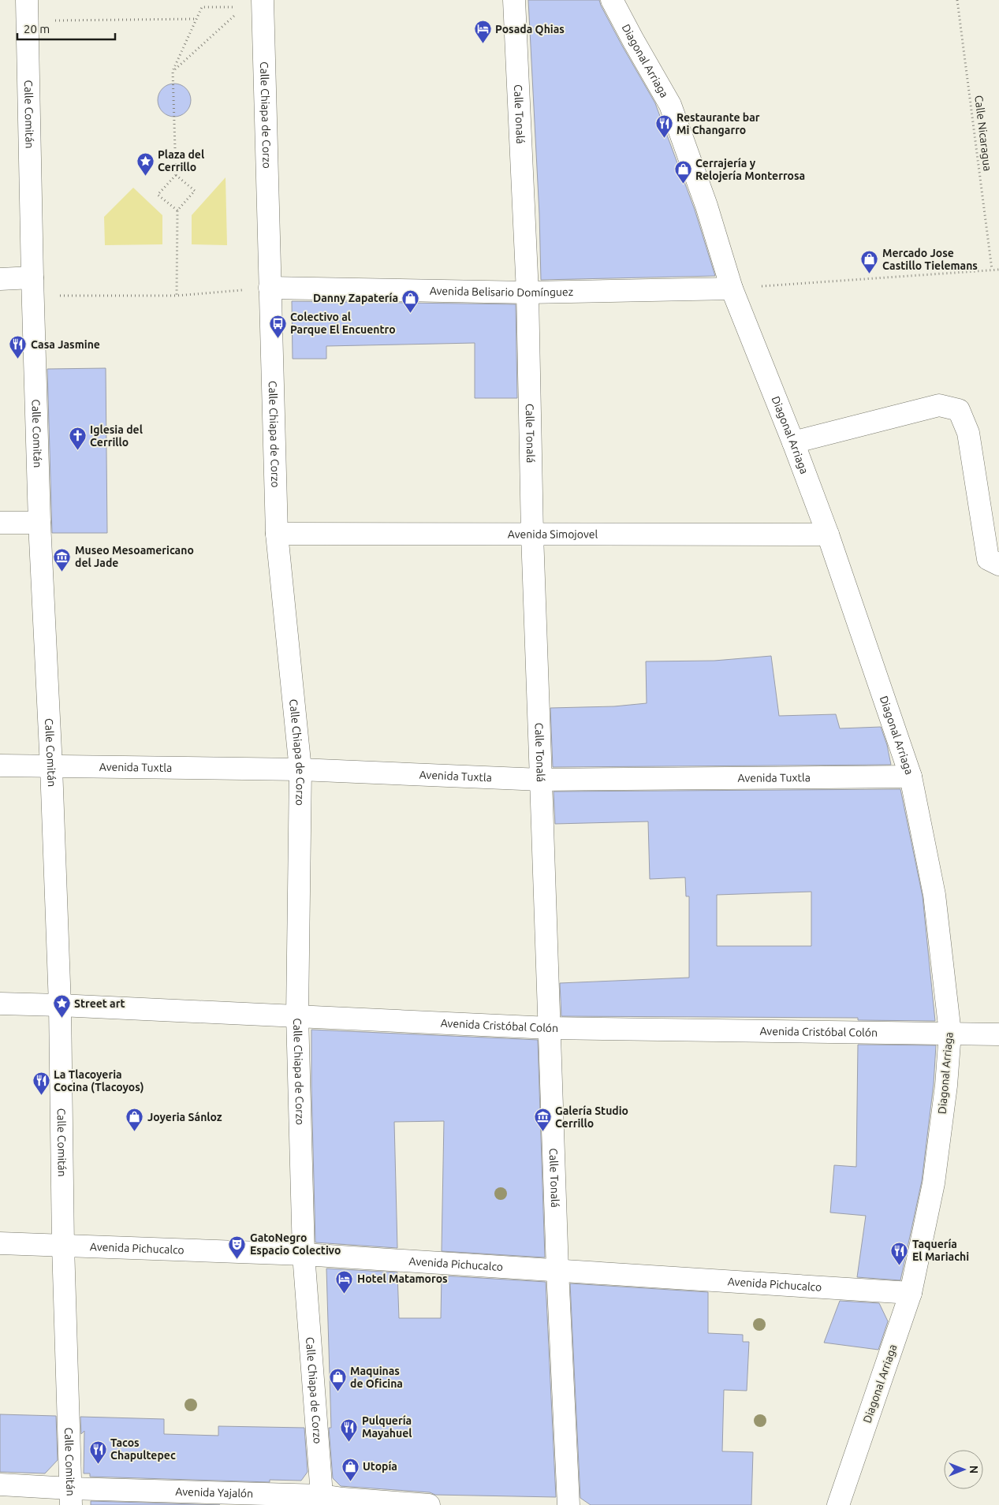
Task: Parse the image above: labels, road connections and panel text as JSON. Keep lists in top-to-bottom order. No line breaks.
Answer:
{"streets":{"street":["Diagonal Arriaga","Calle Comitán","Calle Tonalá","Calle Chiapa de Corzo","Avenida Belisario Domínguez","Avenida Simojovel","Avenida Tuxtla","Avenida Cristóbal Colón","Avenida Pichucalco","Avenida Yajalón"],"path":["Calle Nicaragua"]},"crossings":[["Diagonal Arriaga","Avenida Belisario Domínguez"],["Diagonal Arriaga","Avenida Simojovel"],["Diagonal Arriaga","Avenida Tuxtla"],["Diagonal Arriaga","Avenida Cristóbal Colón"],["Diagonal Arriaga","Avenida Pichucalco"],["Calle Comitán","Avenida Tuxtla"],["Calle Comitán","Avenida Cristóbal Colón"],["Calle Comitán","Avenida Pichucalco"],["Calle Comitán","Avenida Yajalón"],["Calle Tonalá","Avenida Belisario Domínguez"],["Calle Tonalá","Avenida Simojovel"],["Calle Tonalá","Avenida Tuxtla"],["Calle Tonalá","Avenida Cristóbal Colón"],["Calle Tonalá","Avenida Pichucalco"],["Calle Chiapa de Corzo","Avenida Belisario Domínguez"],["Calle Chiapa de Corzo","Avenida Simojovel"],["Calle Chiapa de Corzo","Avenida Tuxtla"],["Calle Chiapa de Corzo","Avenida Cristóbal Colón"],["Calle Chiapa de Corzo","Avenida Pichucalco"],["Calle Chiapa de Corzo","Avenida Yajalón"]],"places":{"hotel":["Posada Qhias","Hotel Matamoros"],"restaurant":["Restaurante bar Mi Changarro","Casa Jasmine","La Tlacoyeria Cocina (Tlacoyos)","Taquería El Mariachi","Pulquería Mayahuel","Tacos Chapultepec"],"place":["Plaza del Cerrillo","Street art"],"shop":["Cerrajería y Relojería Monterrosa","Mercado Jose Castillo Tielemans","Danny Zapatería","Joyeria Sánloz","Maquinas de Oficina","Utopía"],"bus stop":["Colectivo al Parque El Encuentro"],"church":["Iglesia del Cerrillo"],"museum":["Museo Mesoamericano del Jade","Galería Studio Cerrillo"],"theatre":["GatoNegro Espacio Colectivo"]},"scale_bar":"20 m","north":"right"}
